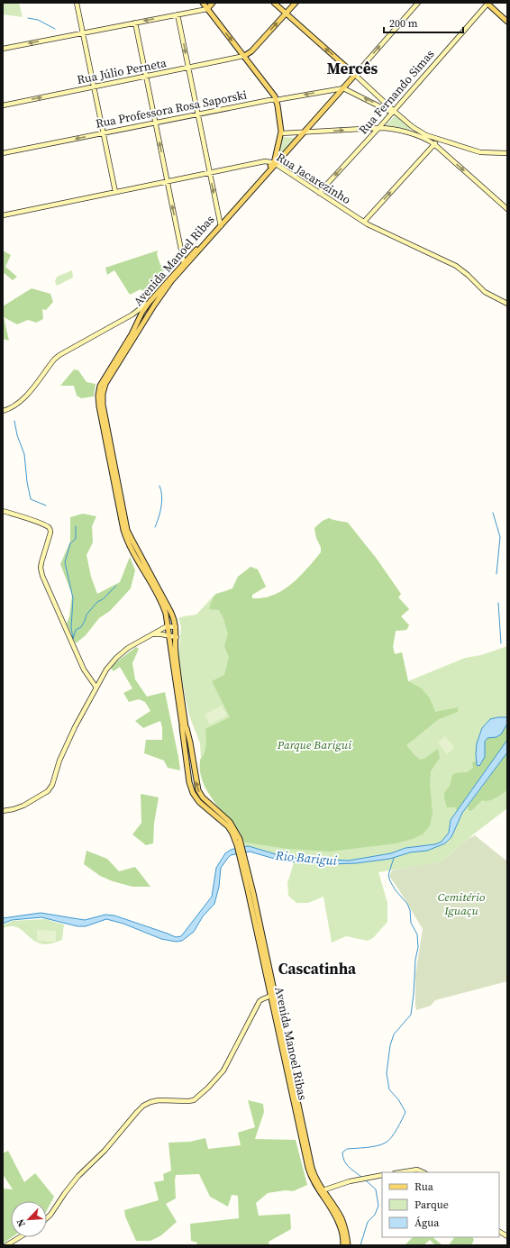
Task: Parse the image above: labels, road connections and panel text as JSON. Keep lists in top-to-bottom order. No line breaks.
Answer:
{"streets":{"main road":["Avenida Manoel Ribas"],"street":["Rua Júlio Perneta","Rua Fernando Simas","Rua Professora Rosa Saporski","Rua Jacarezinho"]},"crossings":[["Rua Júlio Perneta","Avenida Manoel Ribas"],["Rua Fernando Simas","Rua Jacarezinho"],["Rua Professora Rosa Saporski","Avenida Manoel Ribas"],["Rua Jacarezinho","Avenida Manoel Ribas"]],"one_way":["Rua Júlio Perneta","Rua Professora Rosa Saporski"],"districts":["Mercês","Cascatinha"],"water":["Rio Barigui"],"parks":["Parque Barigui","Cemitério Iguaçu"],"legend":["Rua","Parque","Água"],"scale_bar":"200 m","north":"bottom left"}
